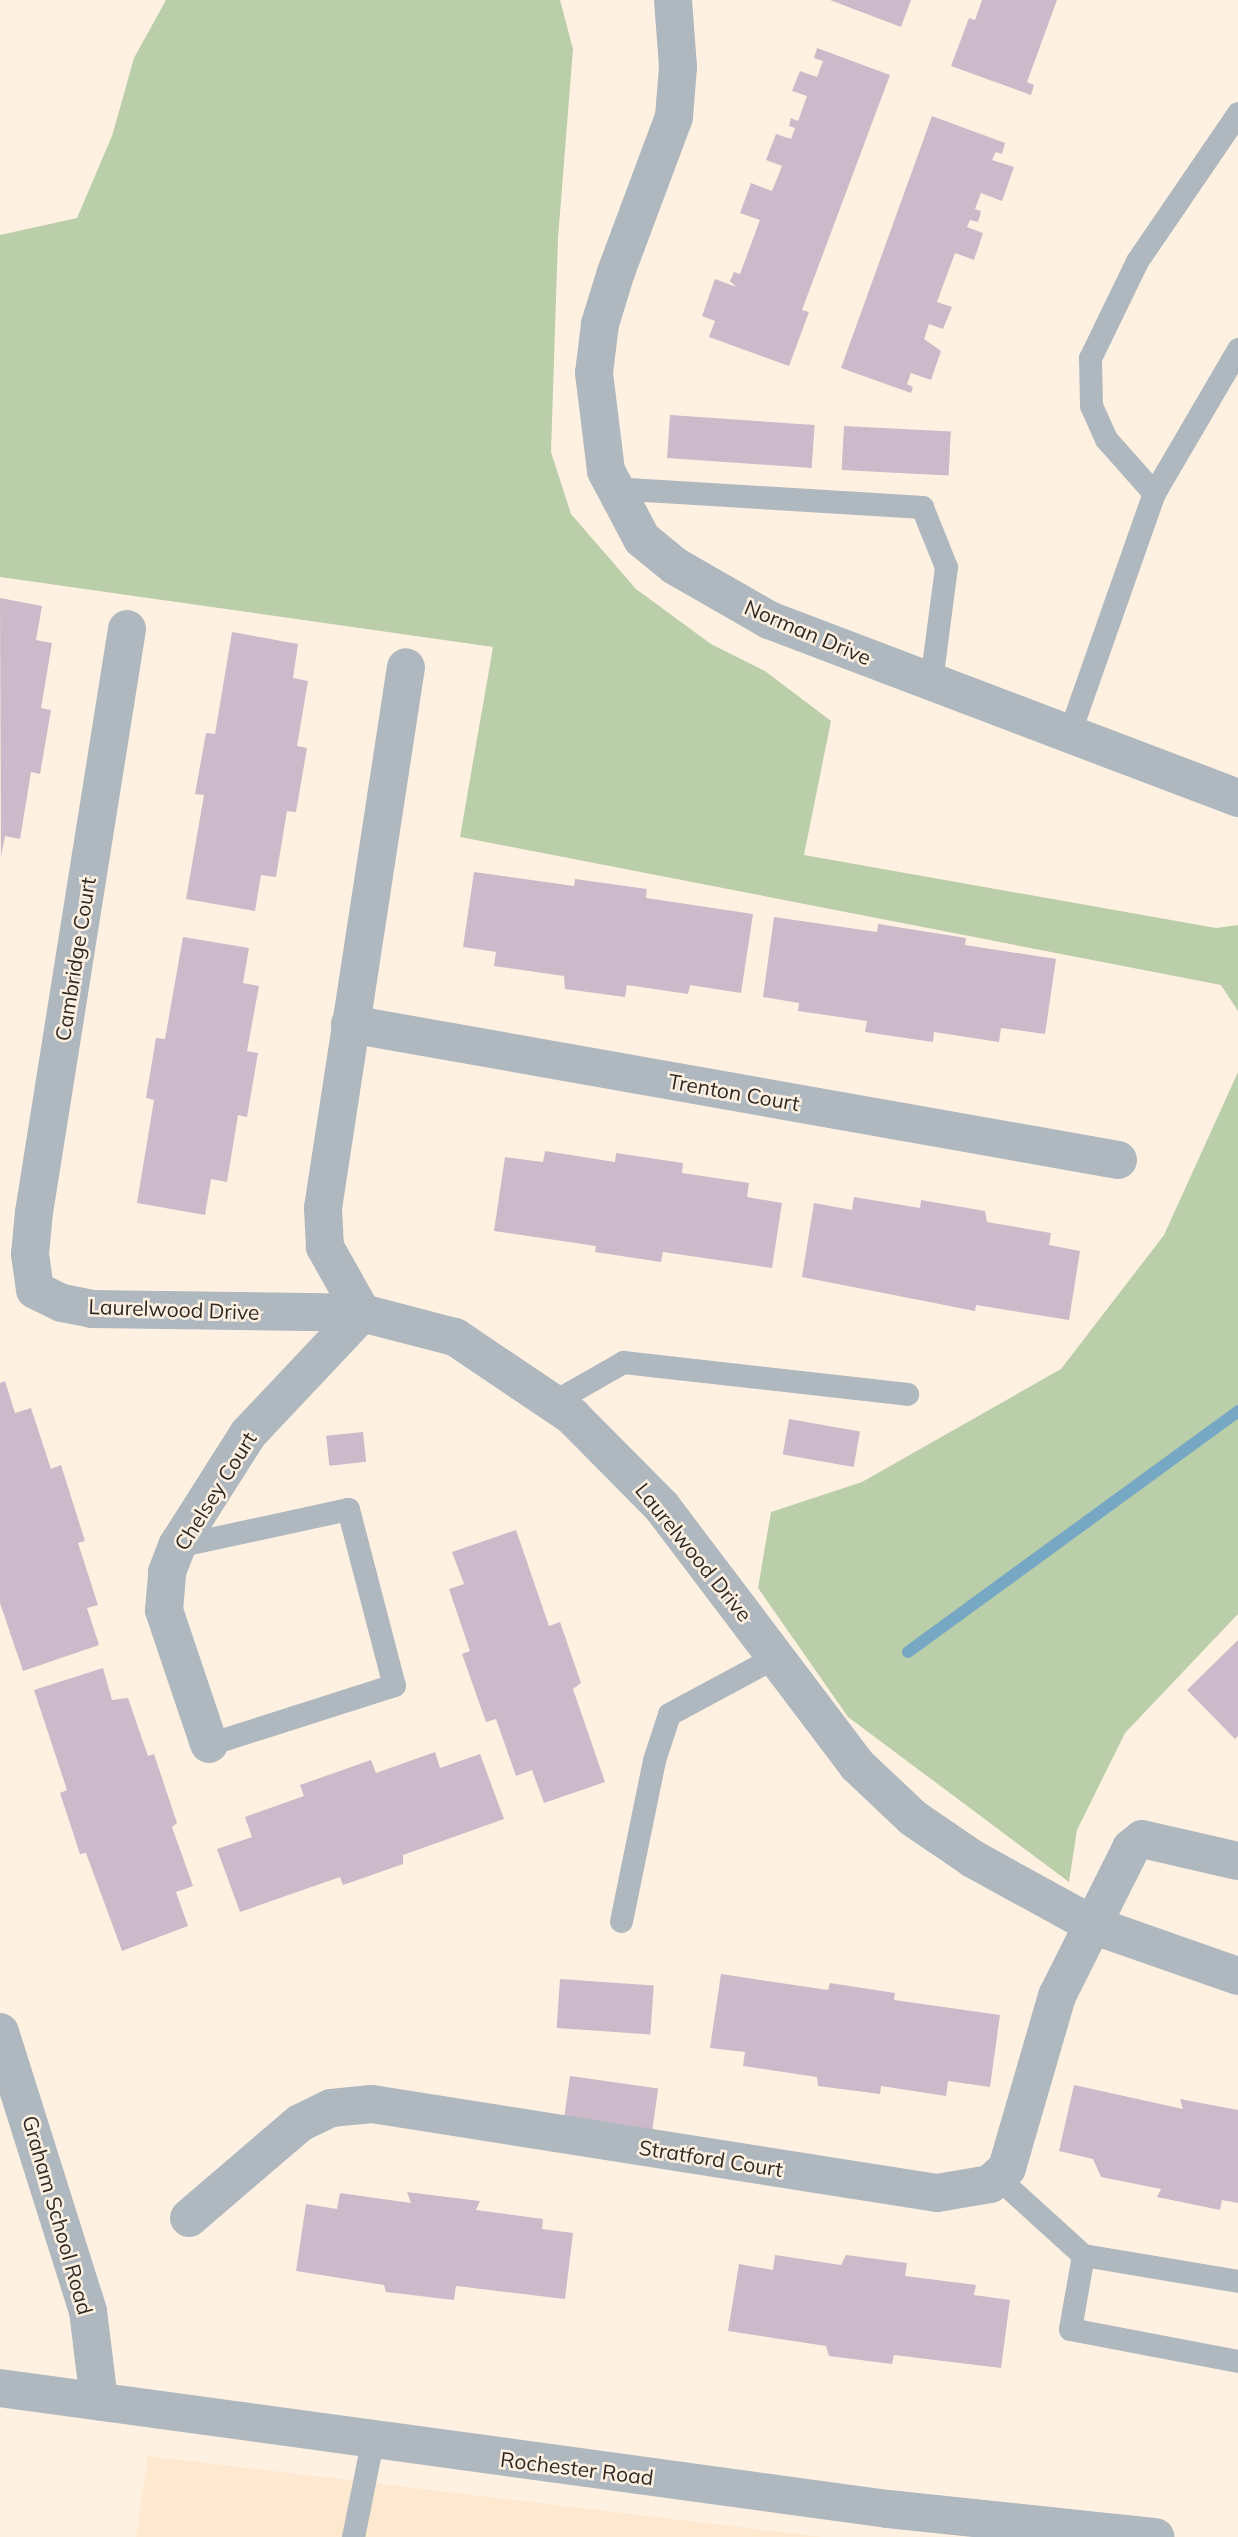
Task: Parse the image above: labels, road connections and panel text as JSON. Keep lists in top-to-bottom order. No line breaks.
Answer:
{"streets":{"street":["Norman Drive","Cambridge Court","Trenton Court","Laurelwood Drive","Chelsey Court","Stratford Court","Graham School Road","Rochester Road"]},"crossings":[["Cambridge Court","Laurelwood Drive"],["Laurelwood Drive","Chelsey Court"],["Graham School Road","Rochester Road"]]}
